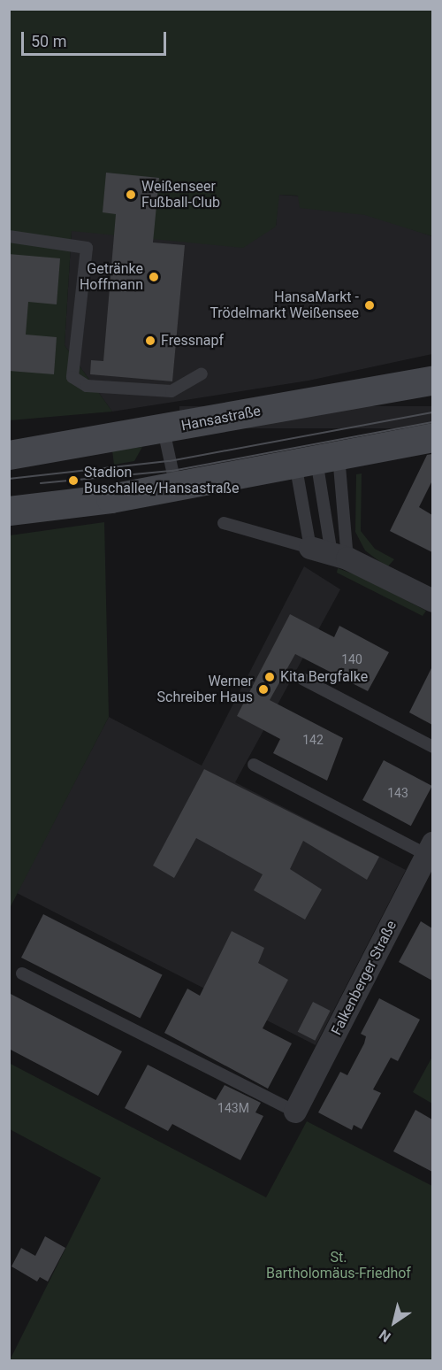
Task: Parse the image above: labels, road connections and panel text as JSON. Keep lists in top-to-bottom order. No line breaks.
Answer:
{"streets":{"main road":["Hansastraße"],"street":["Falkenberger Straße"]},"parks":["St. Bartholomäus-Friedhof"],"places":["Weißenseer Fußball-Club","Getränke Hoffmann","HansaMarkt - Trödelmarkt Weißensee","Fressnapf","Stadion Buschallee/Hansastraße","Kita Bergfalke","Werner Schreiber Haus"],"house_numbers":["140","142","143","143M"],"scale_bar":"50 m","north":"bottom left"}
